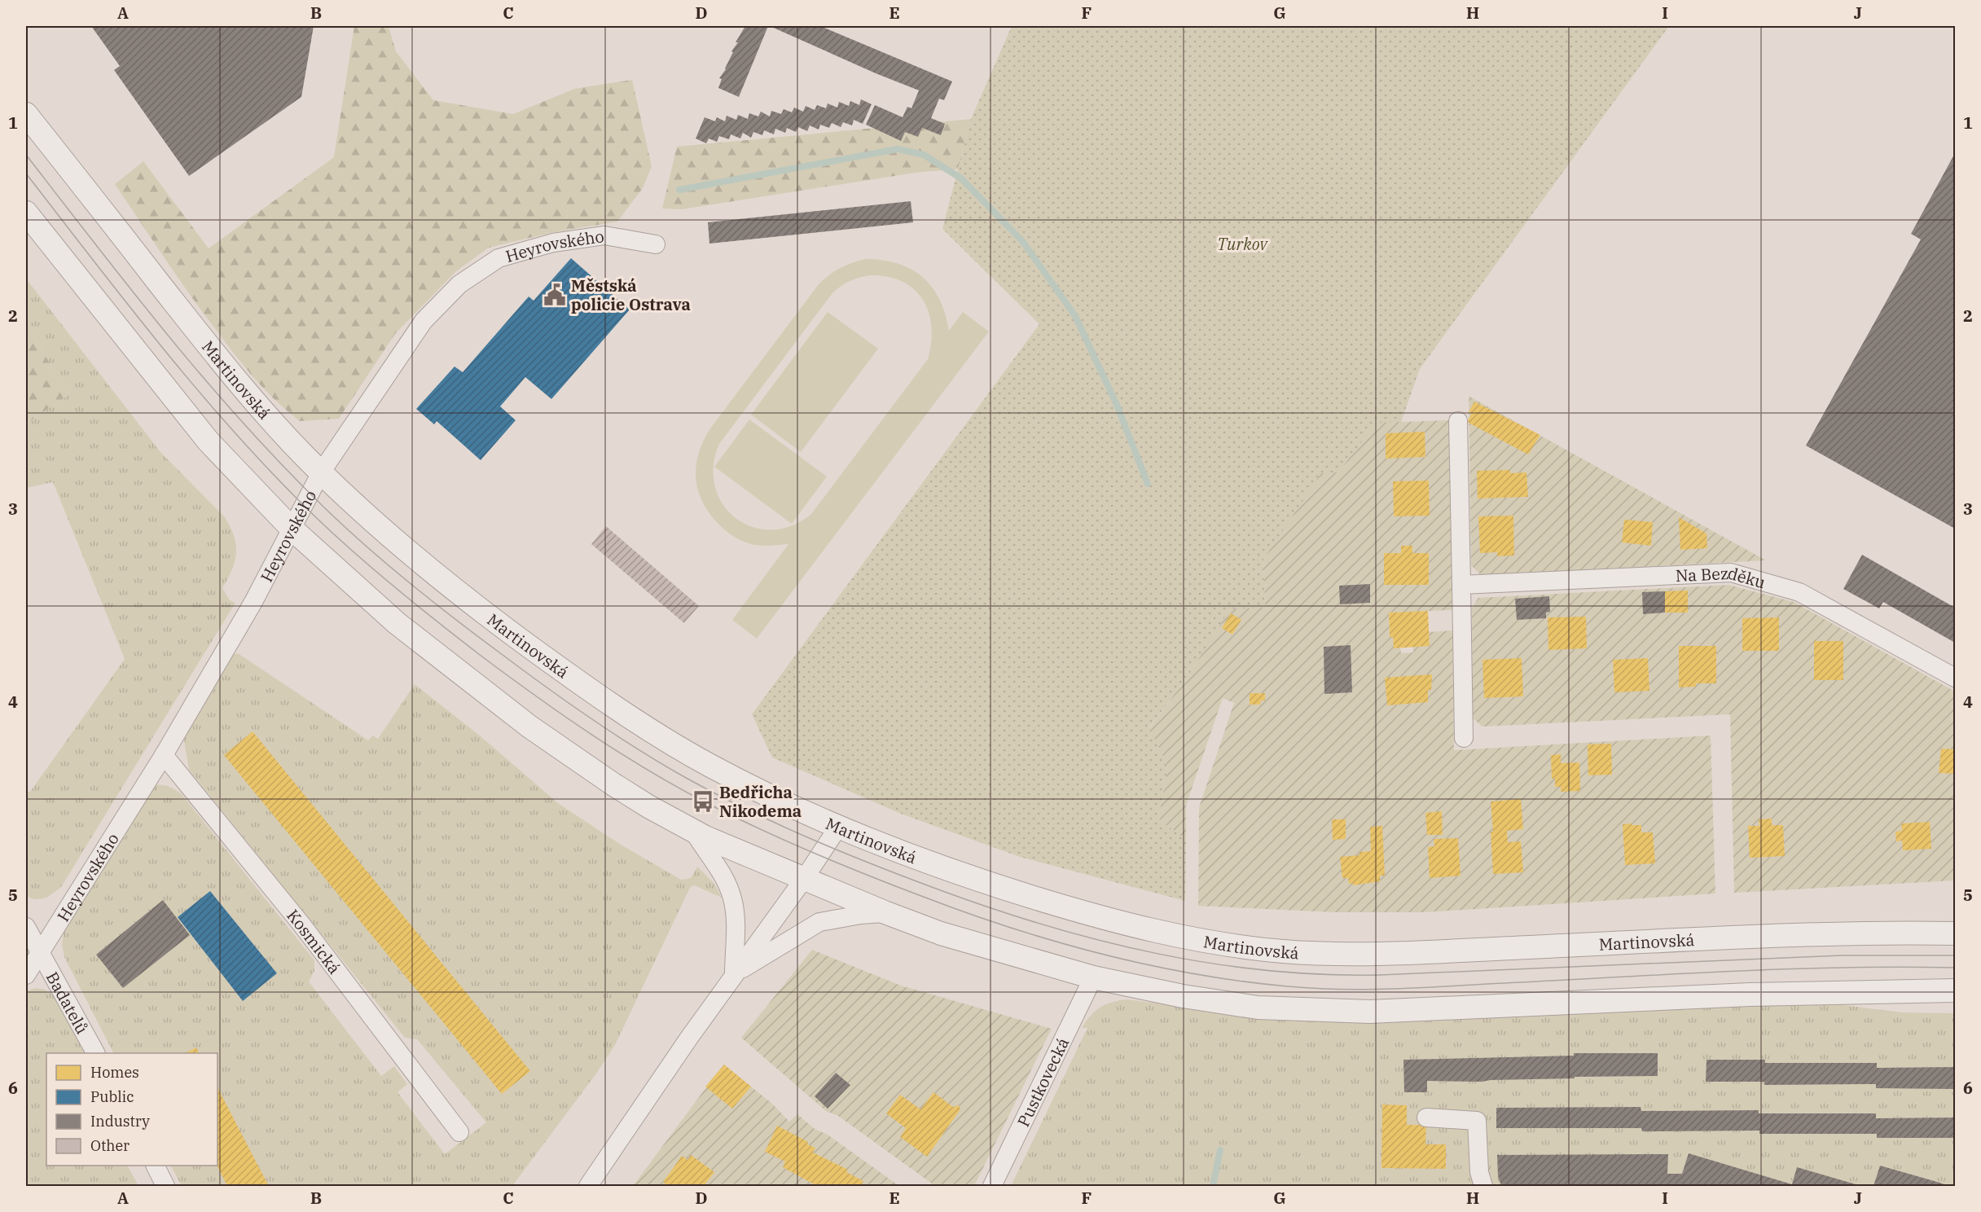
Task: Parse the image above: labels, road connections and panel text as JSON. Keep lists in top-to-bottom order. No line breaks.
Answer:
{"streets":{"street":["Heyrovského","Martinovská","Na Bezděku","Kosmická","Badatelů","Pustkovecká"]},"crossings":[["Heyrovského","Martinovská"],["Heyrovského","Kosmická"],["Heyrovského","Badatelů"]],"parks":["Turkov"],"places":{"public building":["Městská policie Ostrava"],"bus stop":["Bedřicha Nikodema"]},"legend":["Homes","Public","Industry","Other"],"grid":{"columns":["A","B","C","D","E","F","G","H","I","J"],"rows":["1","2","3","4","5","6"]}}
